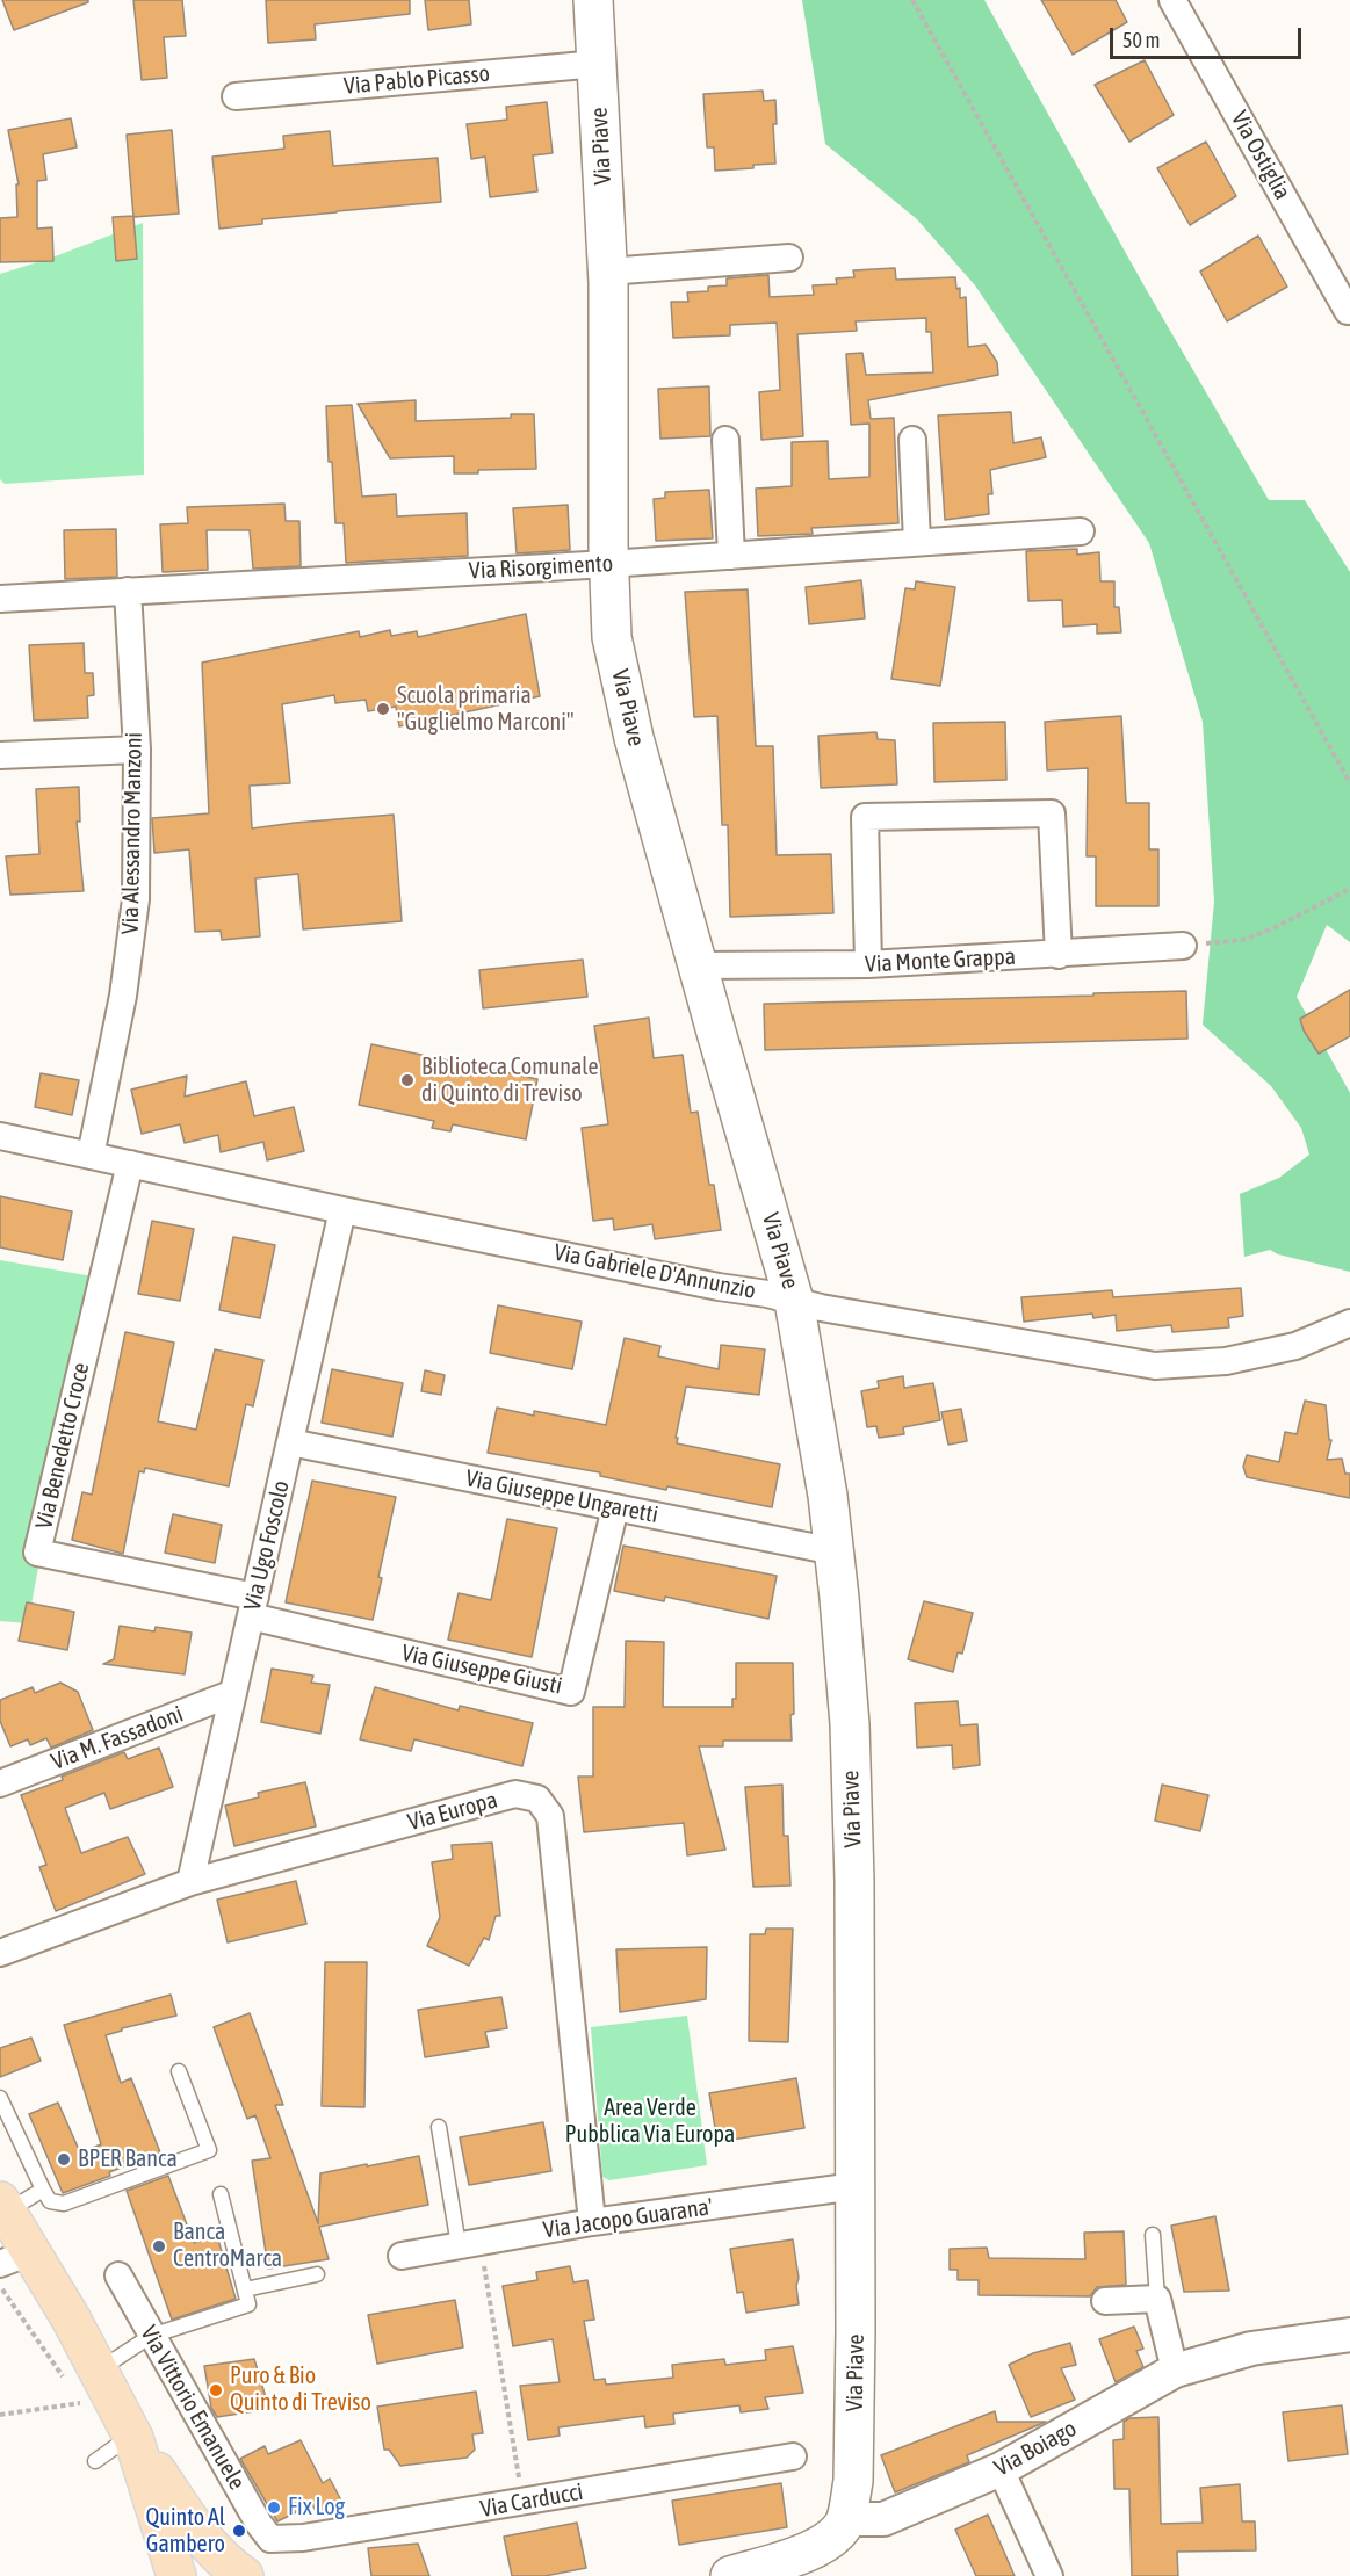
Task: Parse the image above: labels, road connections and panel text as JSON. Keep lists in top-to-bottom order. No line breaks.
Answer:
{"streets":{"main road":["Via Piave"],"street":["Via Pablo Picasso","Via Ostiglia","Via Risorgimento","Via Alessandro Manzoni","Via Monte Grappa","Via Gabriele D'Annunzio","Via Benedetto Croce","Via Giuseppe Ungaretti","Via Ugo Foscolo","Via Giuseppe Giusti","Via M. Fassadoni","Via Europa","Via Jacopo Guarana'","Via Vittorio Emanuele","Via Boiago","Via Carducci"]},"crossings":[["Via Pablo Picasso","Via Piave"],["Via Piave","Via Risorgimento"],["Via Piave","Via Monte Grappa"],["Via Piave","Via Gabriele D'Annunzio"],["Via Piave","Via Giuseppe Ungaretti"],["Via Piave","Via Jacopo Guarana'"],["Via Piave","Via Boiago"],["Via Risorgimento","Via Alessandro Manzoni"],["Via Alessandro Manzoni","Via Gabriele D'Annunzio"],["Via Gabriele D'Annunzio","Via Benedetto Croce"],["Via Gabriele D'Annunzio","Via Ugo Foscolo"],["Via Benedetto Croce","Via Ugo Foscolo"],["Via Benedetto Croce","Via Giuseppe Giusti"],["Via Giuseppe Ungaretti","Via Ugo Foscolo"],["Via Giuseppe Ungaretti","Via Giuseppe Giusti"],["Via Ugo Foscolo","Via Giuseppe Giusti"],["Via Ugo Foscolo","Via M. Fassadoni"],["Via Ugo Foscolo","Via Europa"],["Via Europa","Via Jacopo Guarana'"],["Via Vittorio Emanuele","Via Carducci"]],"parks":["Area Verde Pubblica Via Europa"],"places":["Scuola primaria \"Guglielmo Marconi\"","Biblioteca Comunale di Quinto di Treviso","BPER Banca","Banca CentroMarca","Puro & Bio Quinto di Treviso","Fix Log","Quinto Al Gambero"],"scale_bar":"50 m"}
